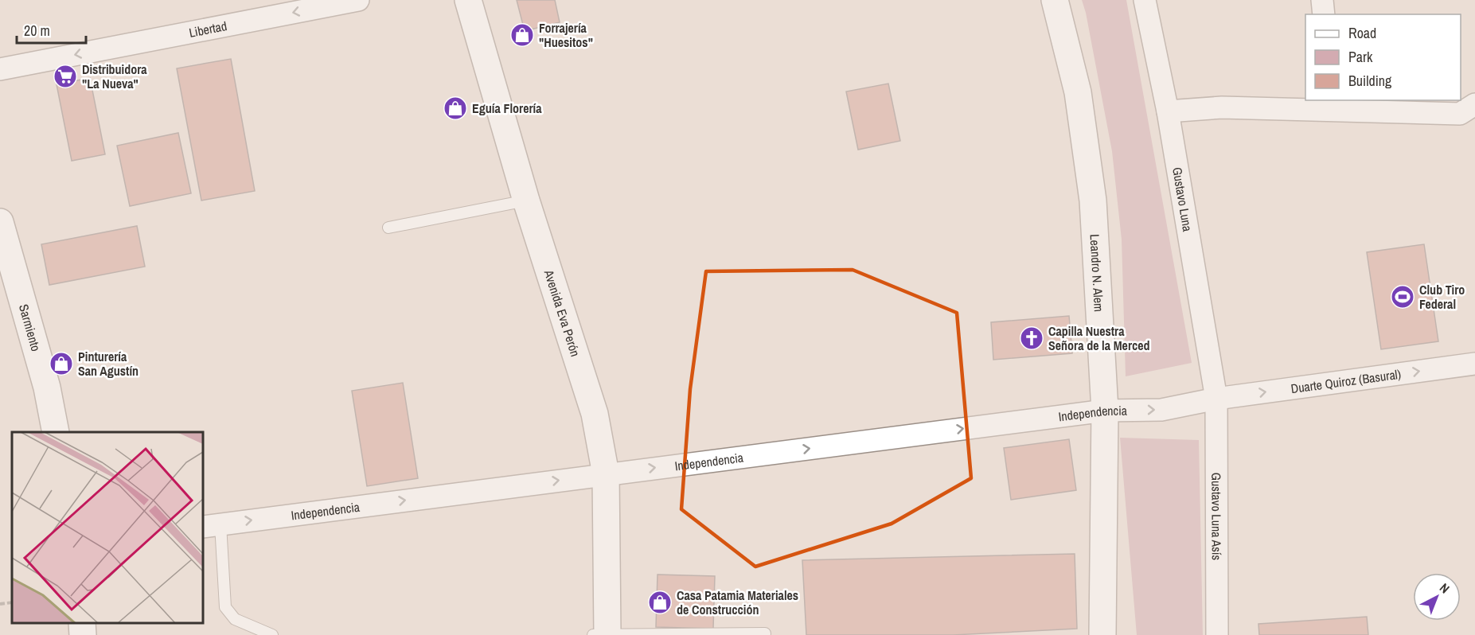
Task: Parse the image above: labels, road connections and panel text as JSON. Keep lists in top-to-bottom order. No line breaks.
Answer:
{"streets":{"main road":["Leandro N. Alem","Avenida Eva Perón","Sarmiento"],"street":["Libertad","Gustavo Luna","Duarte Quiroz (Basural)","Independencia","Gustavo Luna Asís"]},"crossings":[["Gustavo Luna","Duarte Quiroz (Basural)"],["Gustavo Luna","Independencia"],["Gustavo Luna","Gustavo Luna Asís"],["Leandro N. Alem","Independencia"],["Avenida Eva Perón","Independencia"],["Duarte Quiroz (Basural)","Independencia"],["Duarte Quiroz (Basural)","Gustavo Luna Asís"],["Independencia","Gustavo Luna Asís"]],"one_way":["Libertad","Duarte Quiroz (Basural)","Independencia"],"places":{"shop":["Forrajería \"Huesitos\"","Eguía Florería","Pinturería San Agustín","Casa Patamia Materiales de Construcción"],"supermarket":["Distribuidora \"La Nueva\""],"sports":["Club Tiro Federal"],"church":["Capilla Nuestra Señora de la Merced"]},"legend":["Road","Park","Building"],"scale_bar":"20 m","north":"top right"}
